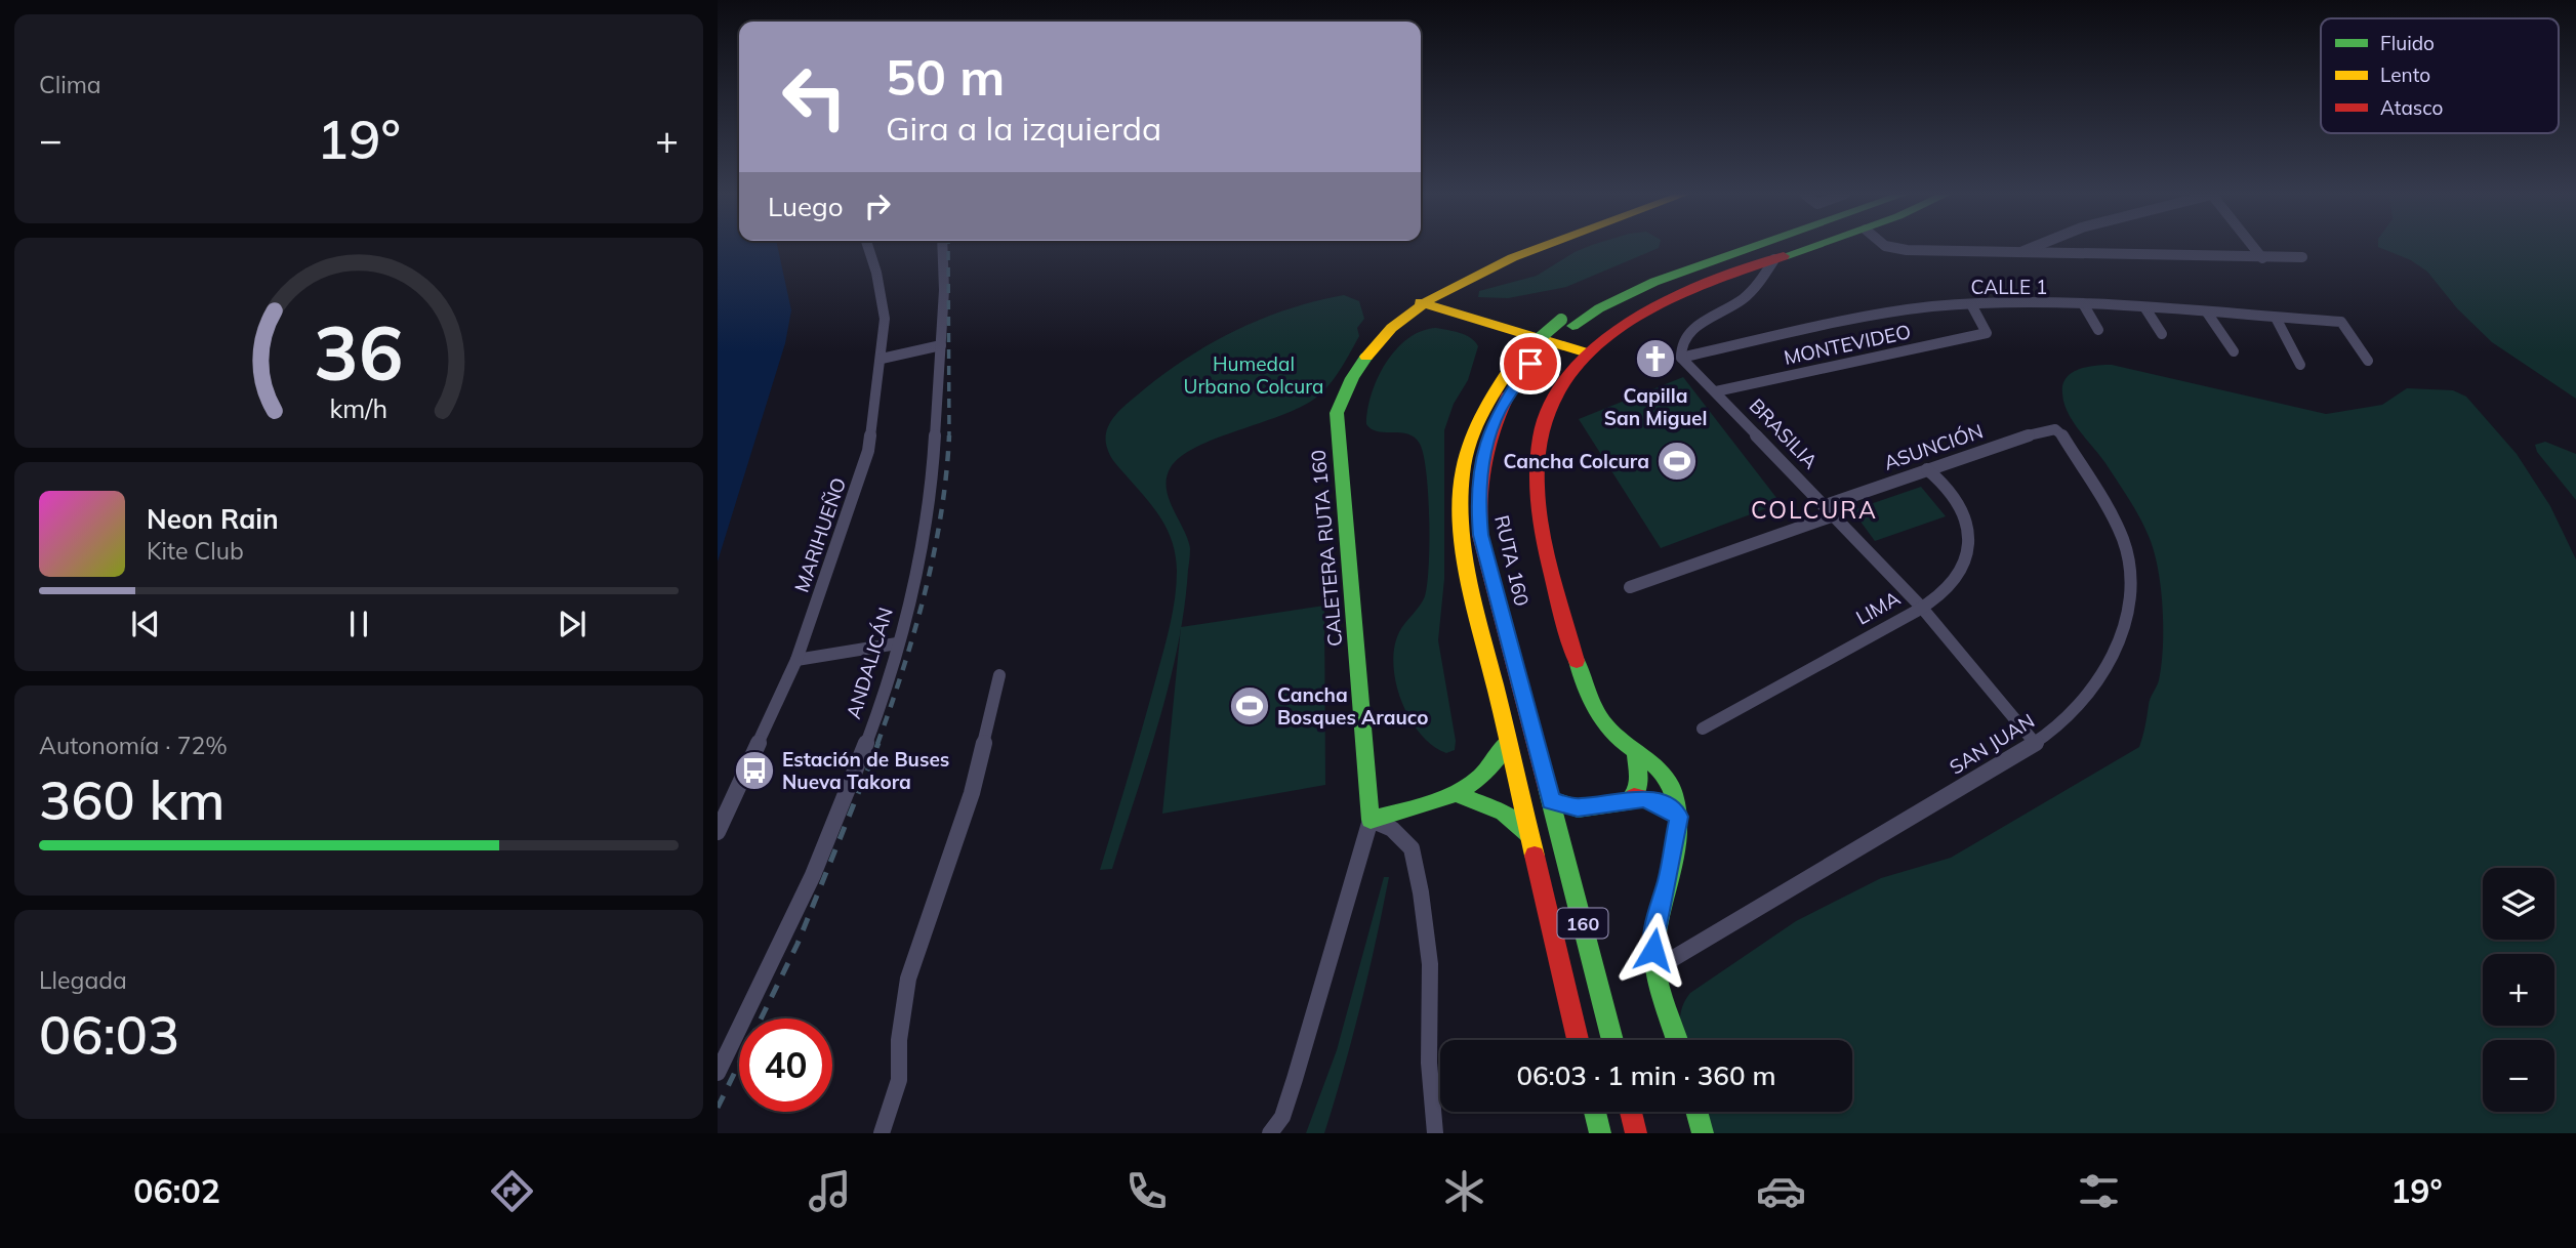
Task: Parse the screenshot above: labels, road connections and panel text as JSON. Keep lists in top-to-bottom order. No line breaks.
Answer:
{"streets":{"main road":["CALETERA RUTA 160","RUTA 160","160"],"street":["CALLE 1","MONTEVIDEO","BRASILIA","ASUNCIÓN","MARIHUEÑO","LIMA","ANDALICÁN","SAN JUAN"]},"crossings":[["CALLE 1","MONTEVIDEO"],["CALLE 1","BRASILIA"],["MONTEVIDEO","BRASILIA"],["BRASILIA","ASUNCIÓN"],["BRASILIA","LIMA"],["BRASILIA","SAN JUAN"],["ASUNCIÓN","LIMA"],["ASUNCIÓN","SAN JUAN"]],"districts":["COLCURA"],"parks":["Humedal Urbano Colcura"],"places":{"church":["Capilla San Miguel"],"sports":["Cancha Colcura","Cancha Bosques Arauco"],"bus stop":["Estación de Buses Nueva Takora"]},"legend":["Fluido","Lento","Atasco"],"page":{"tile":["Clima",["Autonomía · 72%","360 km"],["Llegada","06:03"]],"turn":["50 m","Gira a la izquierda"],"heat":["−","19°","+"],"then":"Luego","song":["Neon Rain","Kite Club"],"map_buttons":["+","−"],"limit":"40","trip":"06:03 · 1 min · 360 m","tabs":["06:02","19°"],"gauge":["36","km/h"]}}
